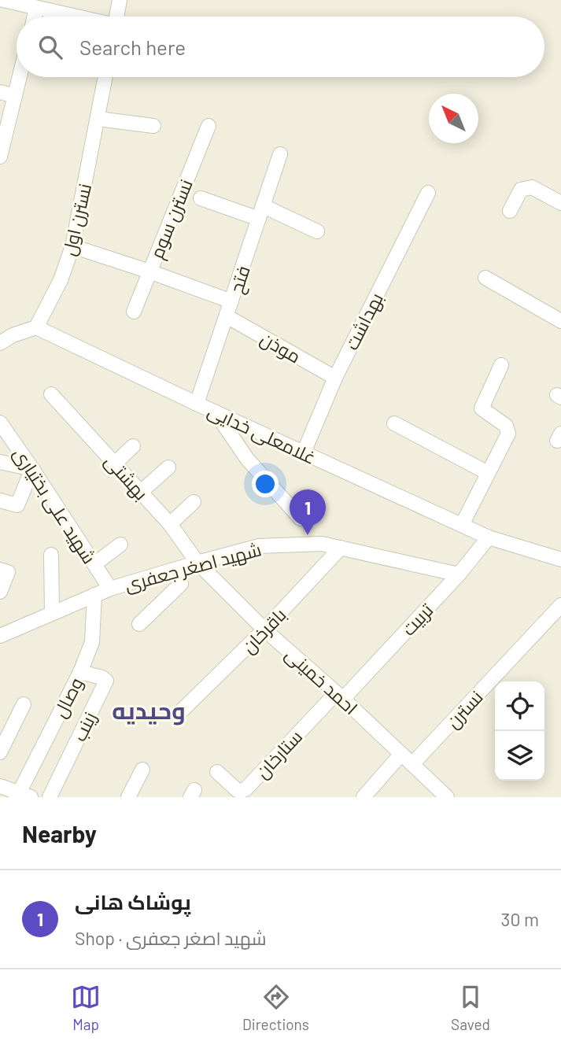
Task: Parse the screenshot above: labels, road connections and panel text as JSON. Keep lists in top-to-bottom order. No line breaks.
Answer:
{"streets":{"street":["نسترن سوم","نسترن اول","فتح","بهداشت","موذن","غلامعلی خدایی","بهشتی","شهید علی بختیاری","شهید اصغر جعفری","تربیت","باقرخان","احمد خمینی","وصال","نسترن","زینب","ستارخان"]},"crossings":[["نسترن اول","غلامعلی خدایی"],["فتح","موذن"],["فتح","غلامعلی خدایی"],["بهداشت","موذن"],["بهداشت","غلامعلی خدایی"],["غلامعلی خدایی","تربیت"],["بهشتی","شهید اصغر جعفری"],["بهشتی","احمد خمینی"],["شهید علی بختیاری","شهید اصغر جعفری"],["شهید اصغر جعفری","تربیت"],["شهید اصغر جعفری","باقرخان"],["شهید اصغر جعفری","احمد خمینی"],["شهید اصغر جعفری","وصال"],["تربیت","احمد خمینی"],["تربیت","ستارخان"],["باقرخان","احمد خمینی"],["احمد خمینی","نسترن"],["احمد خمینی","ستارخان"],["وصال","زینب"]],"districts":["وحیدیه"],"north":"top left","page":{"search":"Search here","pins":"1","heading":"Nearby","list":[{"mark":"1","name":"پوشاک هانی","note":"Shop · شهید اصغر جعفری","value":"30 m"}],"nav":["Map","Directions","Saved"]}}
